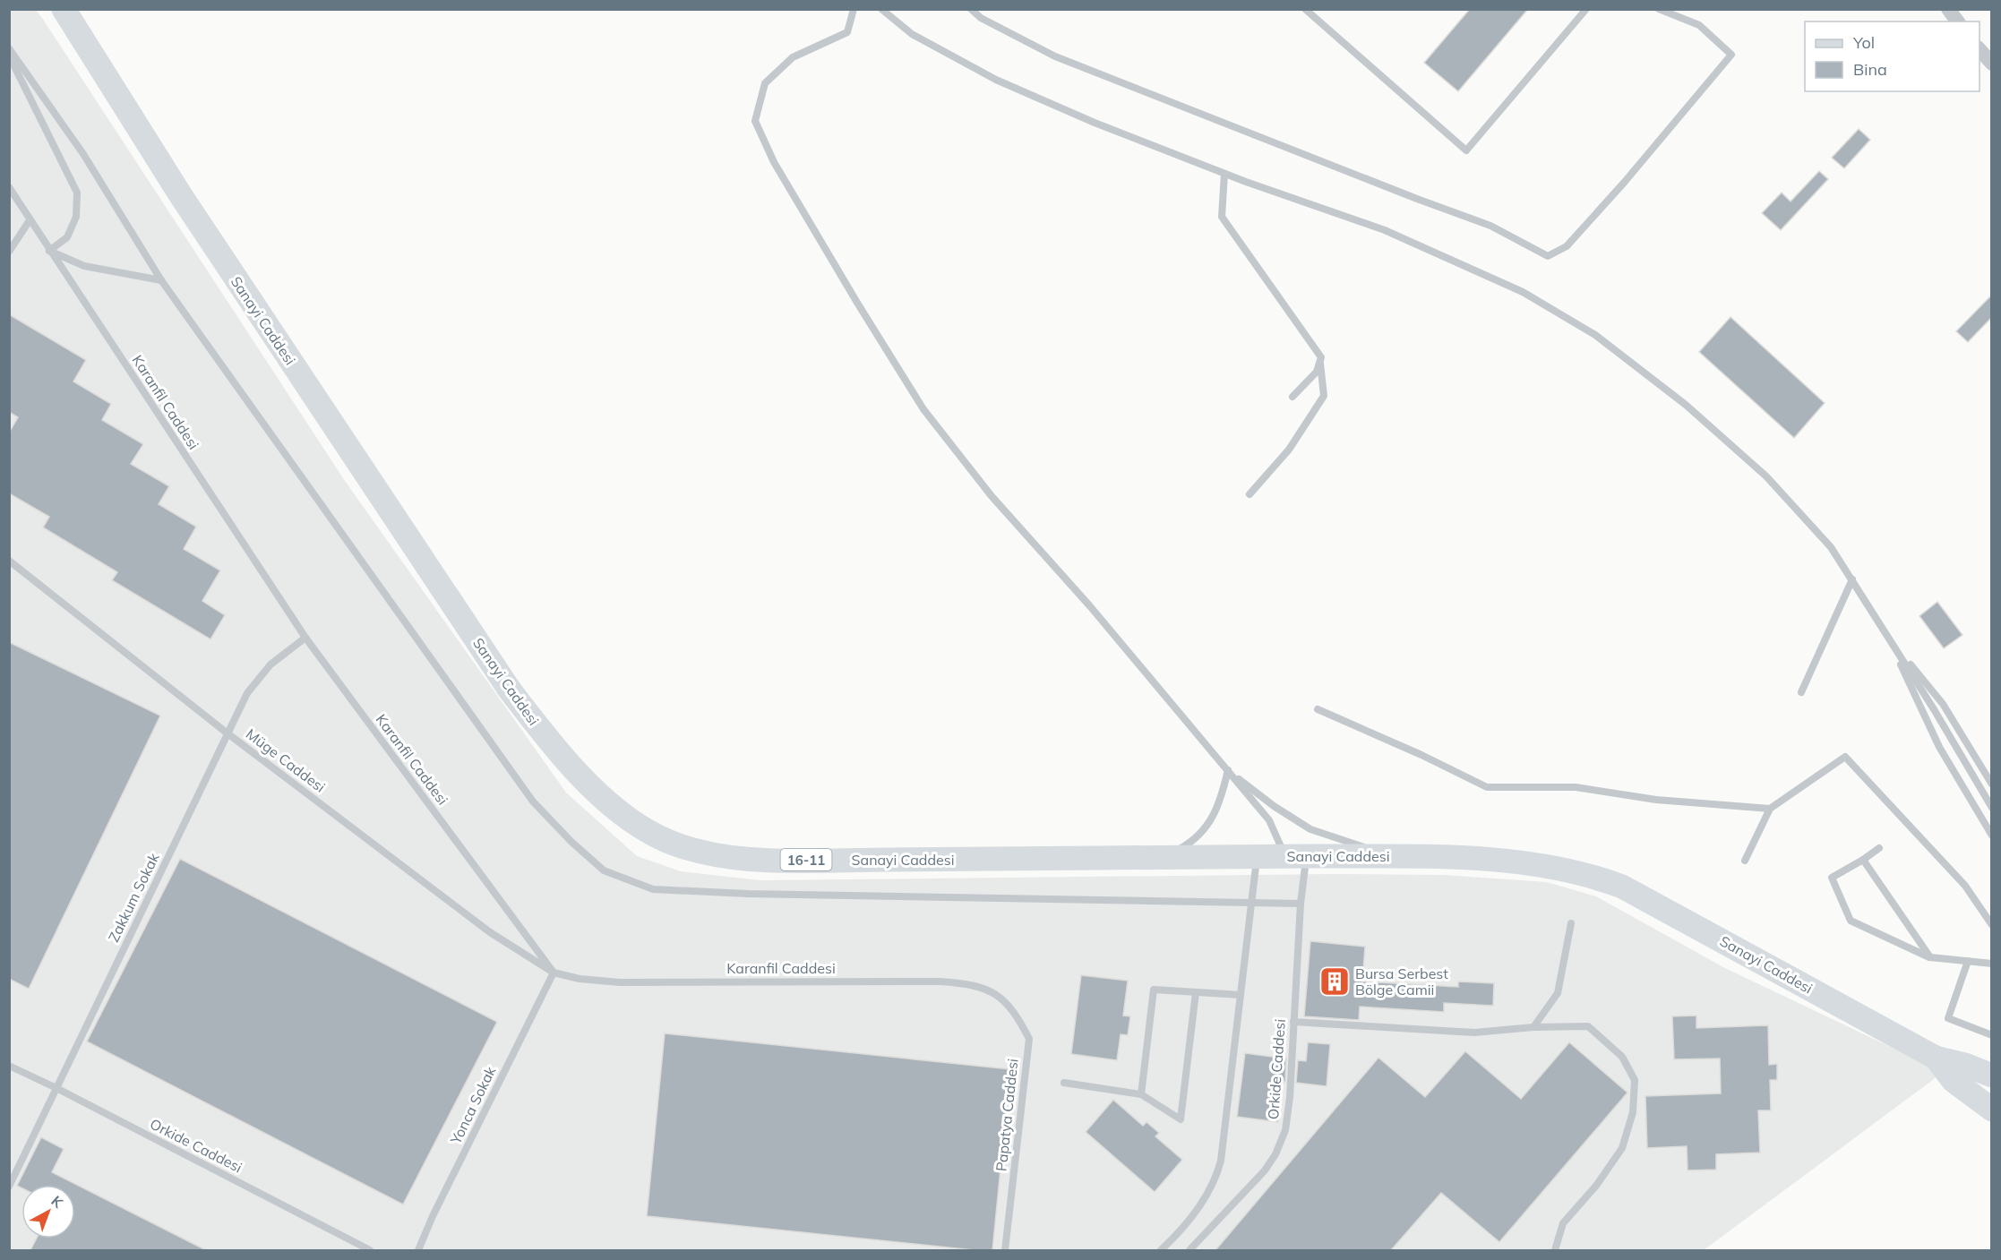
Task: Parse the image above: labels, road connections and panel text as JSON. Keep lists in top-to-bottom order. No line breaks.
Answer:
{"streets":{"main road":["Sanayi Caddesi","16-11"],"lane":["Karanfil Caddesi","Müge Caddesi","Zakkum Sokak","Orkide Caddesi","Yonca Sokak","Papatya Caddesi"]},"crossings":[["Sanayi Caddesi","Orkide Caddesi"],["Karanfil Caddesi","Müge Caddesi"],["Karanfil Caddesi","Zakkum Sokak"],["Karanfil Caddesi","Yonca Sokak"],["Karanfil Caddesi","Papatya Caddesi"],["Müge Caddesi","Zakkum Sokak"],["Müge Caddesi","Yonca Sokak"],["Zakkum Sokak","Orkide Caddesi"]],"places":{"building":["Bursa Serbest Bölge Camii"]},"legend":["Yol","Bina"],"north":"top right"}
